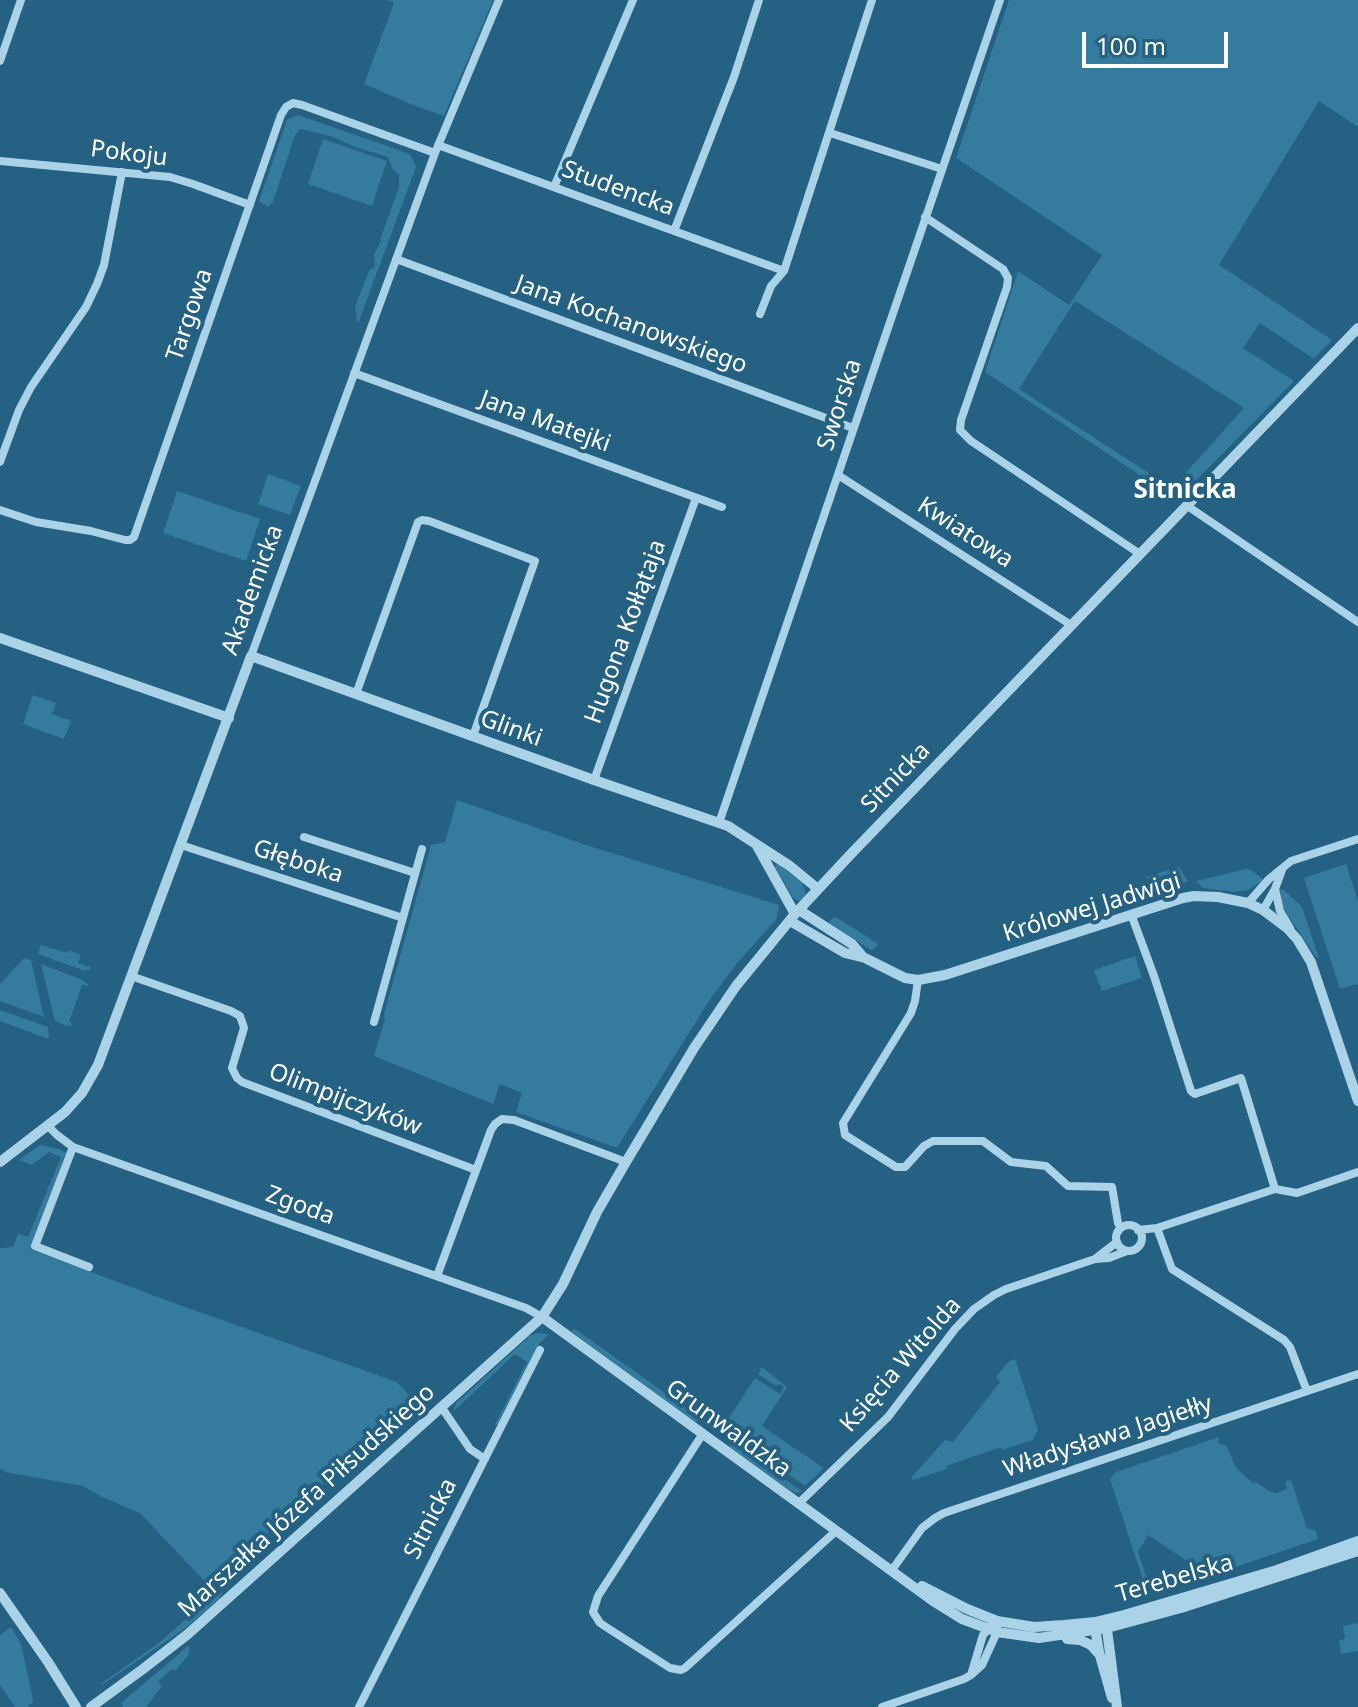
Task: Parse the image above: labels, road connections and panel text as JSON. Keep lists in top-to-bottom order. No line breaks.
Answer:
{"streets":{"street":["Pokoju","Studencka","Targowa","Jana Kochanowskiego","Sworska","Jana Matejki","Kwiatowa","Akademicka","Hugona Kołłątaja","Glinki","Sitnicka","Głęboka","Królowej Jadwigi","Olimpijczyków","Zgoda","Księcia Witolda","Grunwaldzka","Władysława Jagiełły","Marszałka Józefa Piłsudskiego","Terebelska"]},"crossings":[["Pokoju","Targowa"],["Studencka","Targowa"],["Studencka","Akademicka"],["Jana Kochanowskiego","Sworska"],["Jana Kochanowskiego","Akademicka"],["Sworska","Kwiatowa"],["Sworska","Glinki"],["Jana Matejki","Akademicka"],["Jana Matejki","Hugona Kołłątaja"],["Kwiatowa","Sitnicka"],["Akademicka","Glinki"],["Akademicka","Głęboka"],["Akademicka","Olimpijczyków"],["Akademicka","Zgoda"],["Hugona Kołłątaja","Glinki"],["Glinki","Sitnicka"],["Sitnicka","Zgoda"],["Sitnicka","Grunwaldzka"],["Sitnicka","Marszałka Józefa Piłsudskiego"],["Zgoda","Grunwaldzka"],["Zgoda","Marszałka Józefa Piłsudskiego"],["Księcia Witolda","Grunwaldzka"],["Grunwaldzka","Władysława Jagiełły"],["Grunwaldzka","Marszałka Józefa Piłsudskiego"],["Grunwaldzka","Terebelska"],["Władysława Jagiełły","Terebelska"]],"districts":["Sitnicka"],"scale_bar":"100 m"}
